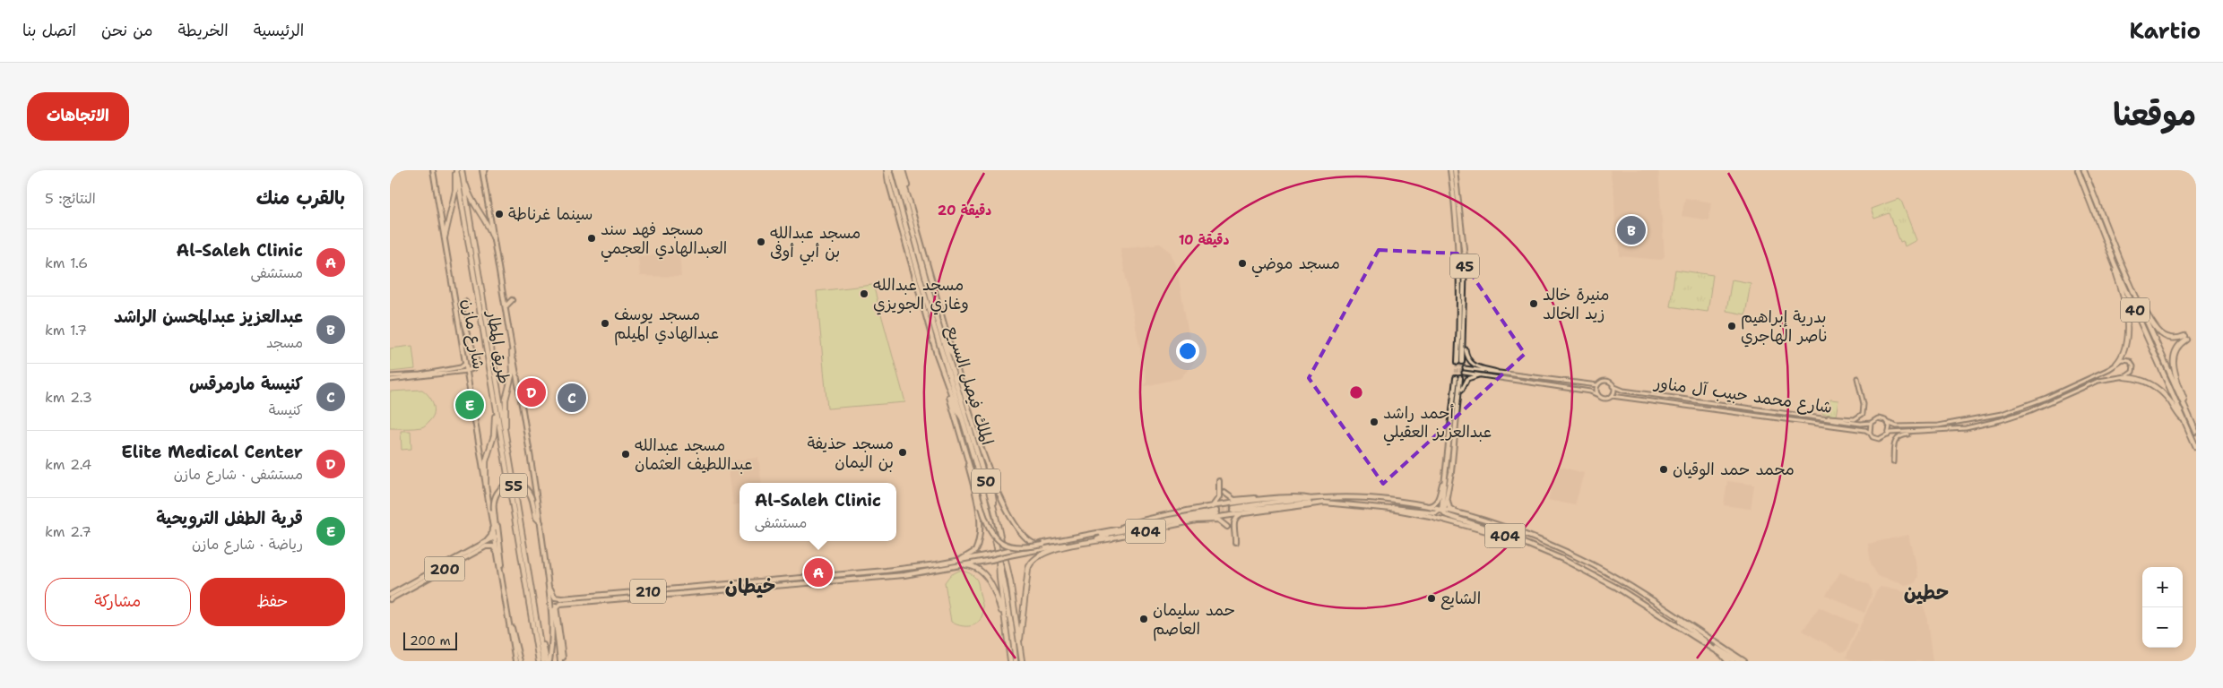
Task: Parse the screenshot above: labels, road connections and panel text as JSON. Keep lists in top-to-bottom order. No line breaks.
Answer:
{"streets":{"highway":["40","طريق المطار","الملك فيصل السريع","50","55"],"main road":["45","شارع مازن","شارع محمد حبيب آل مناور","404","200","210"]},"crossings":[["شارع مازن","200"],["الملك فيصل السريع","404"],["404","210"]],"districts":["خيطان","حطين"],"places":["سينما غرناطة","مسجد فهد سند العبدالهادي العجمي","مسجد عبدالله بن أبي أوفى","مسجد موضي","مسجد عبدالله وغازي الجويزي","منيرة خالد زيد الخالد","مسجد يوسف عبدالهادي الميلم","بدرية إبراهيم ناصر الهاجري","أحمد راشد عبدالعزيز العقيلي","مسجد حذيفة بن اليمان","مسجد عبدالله عبداللطيف العثمان","محمد حمد الوقيان","الشايع","حمد سليمان العاصم"],"scale_bar":"200 m","page":{"header":"Kartio","nav":["الرئيسية","الخريطة","من نحن","اتصل بنا"],"title":"موقعنا","buttons":["الاتجاهات",["حفظ","مشاركة"]],"heading":["بالقرب منك","النتائج: 5"],"pins":["B","D","C","E","A"],"list":[{"mark":"A","name":"Al-Saleh Clinic","note":"مستشفى","value":"1.6 km"},{"mark":"B","name":"عبدالعزيز عبدالمحسن الراشد","note":"مسجد","value":"1.7 km"},{"mark":"C","name":"كنيسة مارمرقس","note":"كنيسة","value":"2.3 km"},{"mark":"D","name":"Elite Medical Center","note":"مستشفى · شارع مازن","value":"2.4 km"},{"mark":"E","name":"قرية الطفل الترويحية","note":"رياضة · شارع مازن","value":"2.7 km"}],"popup":["Al-Saleh Clinic","مستشفى"],"map_buttons":["+","−"],"scale":"200 m"},"rings":["20 دقيقة","10 دقيقة"]}
